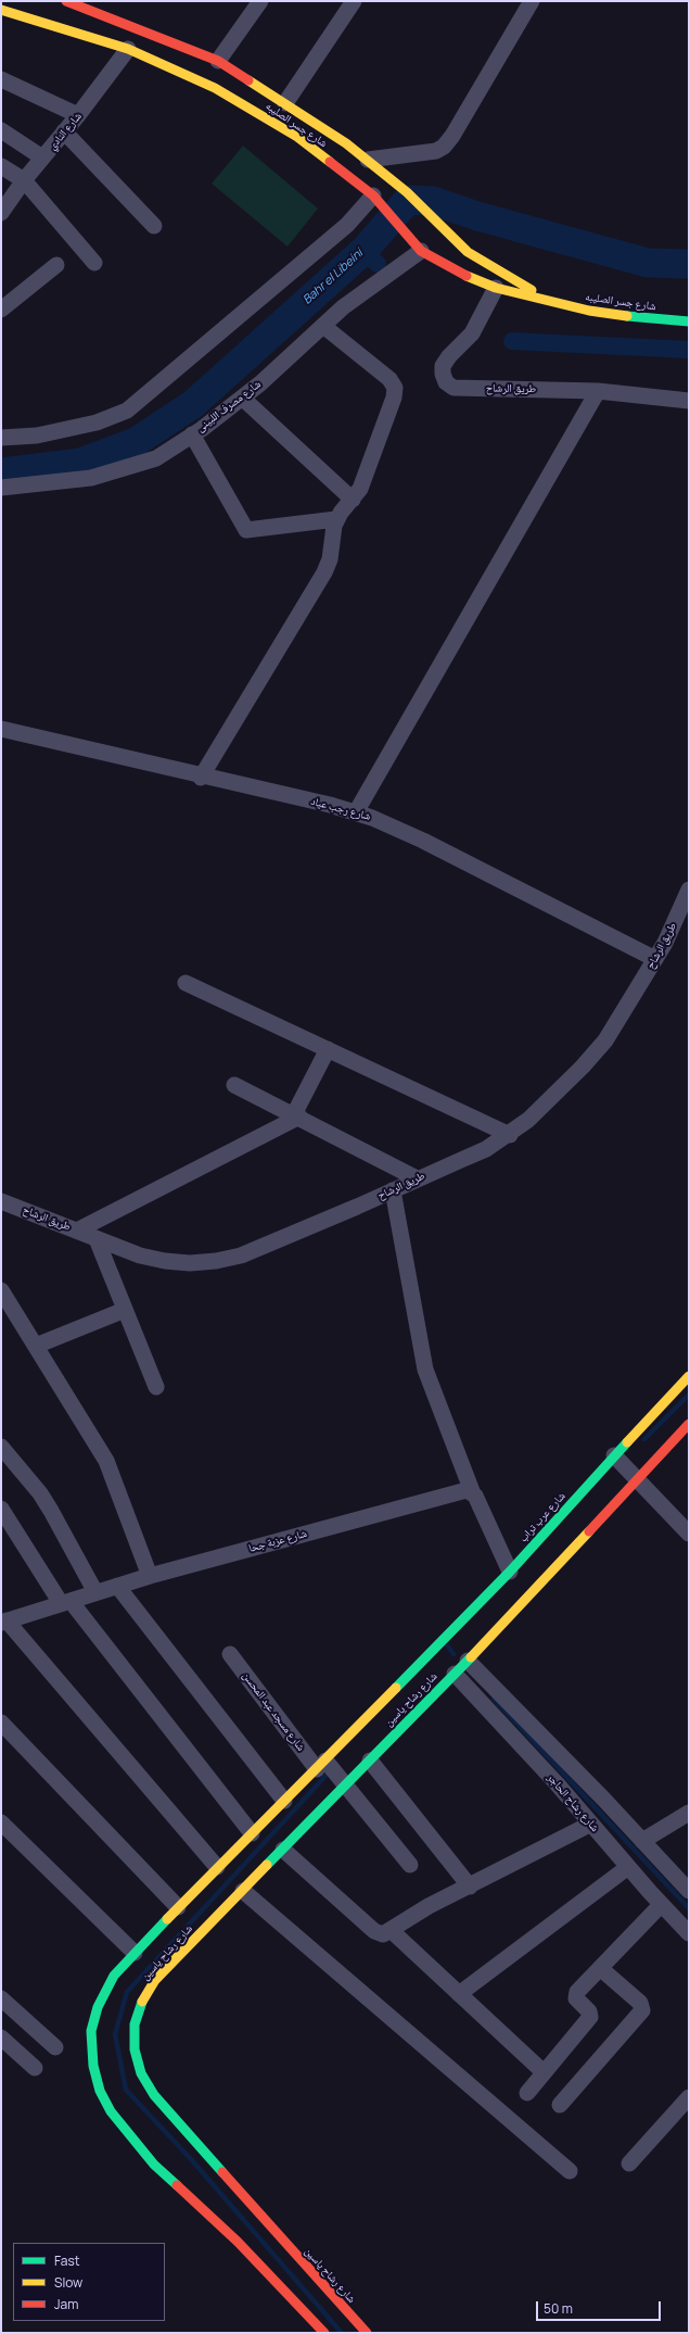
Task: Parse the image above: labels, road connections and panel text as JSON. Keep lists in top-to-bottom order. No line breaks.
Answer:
{"streets":{"street":["شارع جسر الصليبه","شارع النادي","طريق الرشاح","شارع مصرف اللبينى","شارع رجب عياد","شارع عرب تراب","شارع عزبة جحا","شارع رشاح ياسين","شارع مسجد عبد المحسن","شارع رشاح الحاجر"]},"crossings":[["شارع جسر الصليبه","شارع النادي"],["شارع جسر الصليبه","طريق الرشاح"],["شارع جسر الصليبه","شارع مصرف اللبينى"],["طريق الرشاح","شارع رجب عياد"],["شارع عرب تراب","شارع رشاح ياسين"],["شارع رشاح ياسين","شارع مسجد عبد المحسن"],["شارع رشاح ياسين","شارع رشاح الحاجر"]],"water":["Bahr el Libeini"],"legend":["Fast","Slow","Jam"],"scale_bar":"50 m"}
